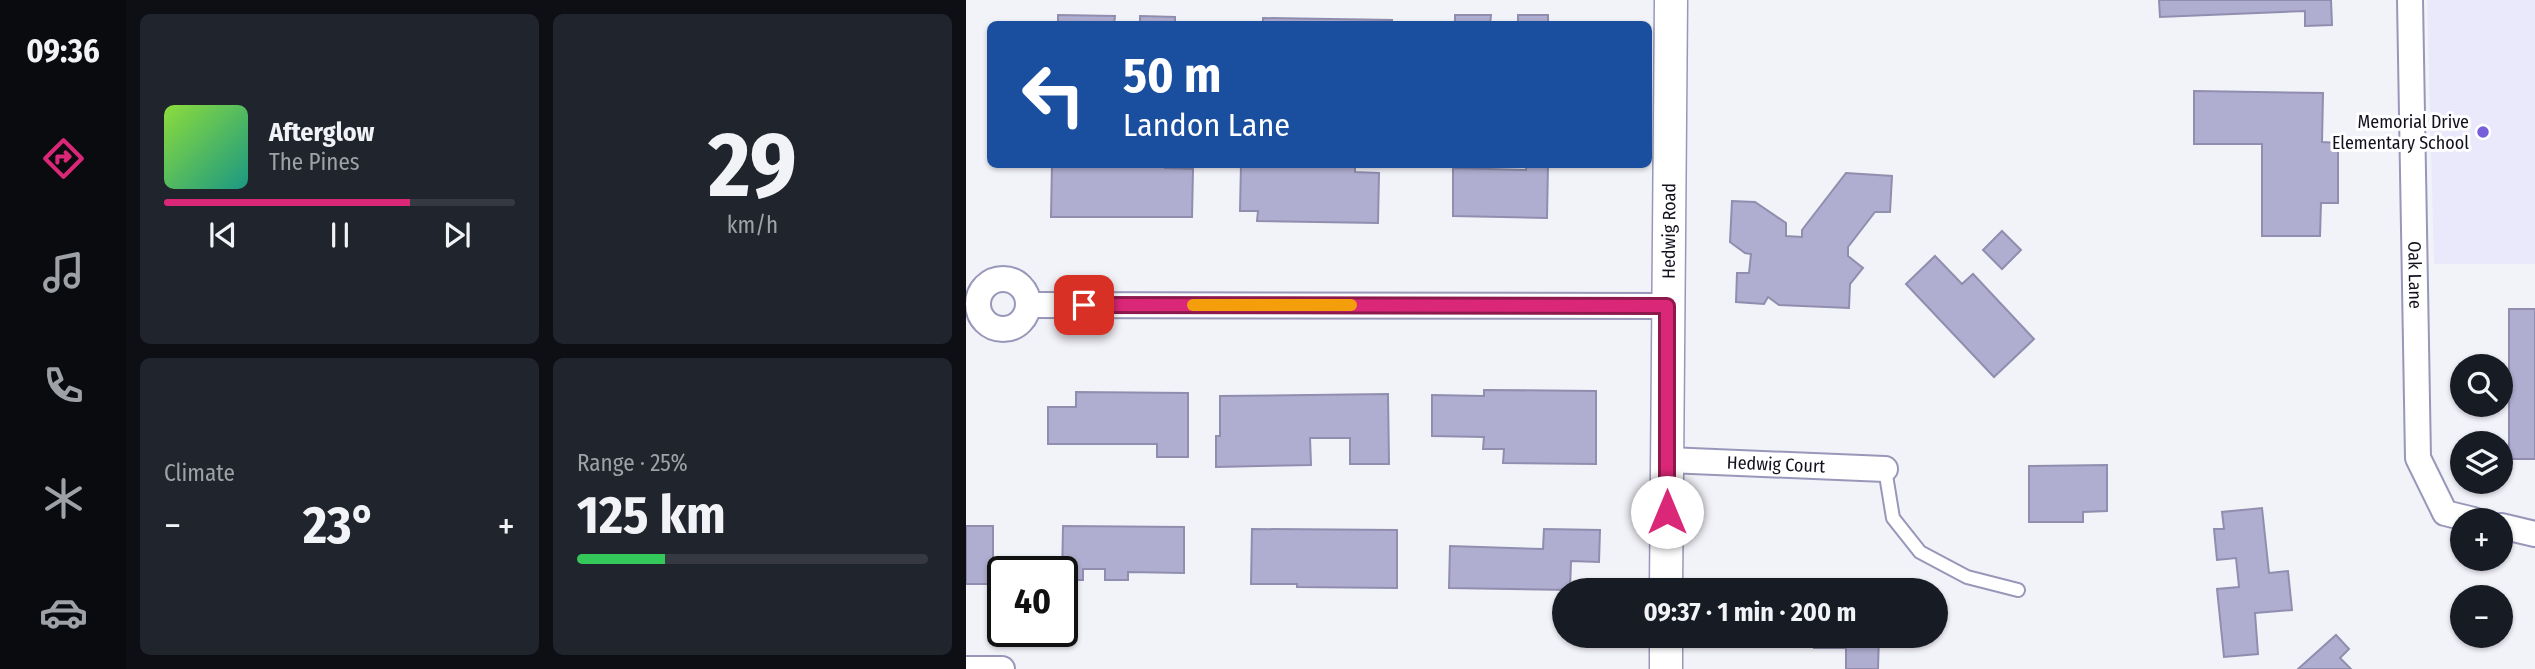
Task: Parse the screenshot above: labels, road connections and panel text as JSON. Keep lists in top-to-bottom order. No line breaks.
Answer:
{"streets":{"street":["Hedwig Road","Oak Lane","Hedwig Court"]},"crossings":[["Hedwig Road","Hedwig Court"]],"places":["Memorial Drive Elementary School"],"page":{"tabs":"09:36","tile":[["29","km/h"],"Climate",["Range · 25%","125 km"]],"turn":["50 m","Landon Lane"],"song":["Afterglow","The Pines"],"map_buttons":["+","−"],"heat":["−","23°","+"],"limit":"40","trip":"09:37 · 1 min · 200 m"}}
